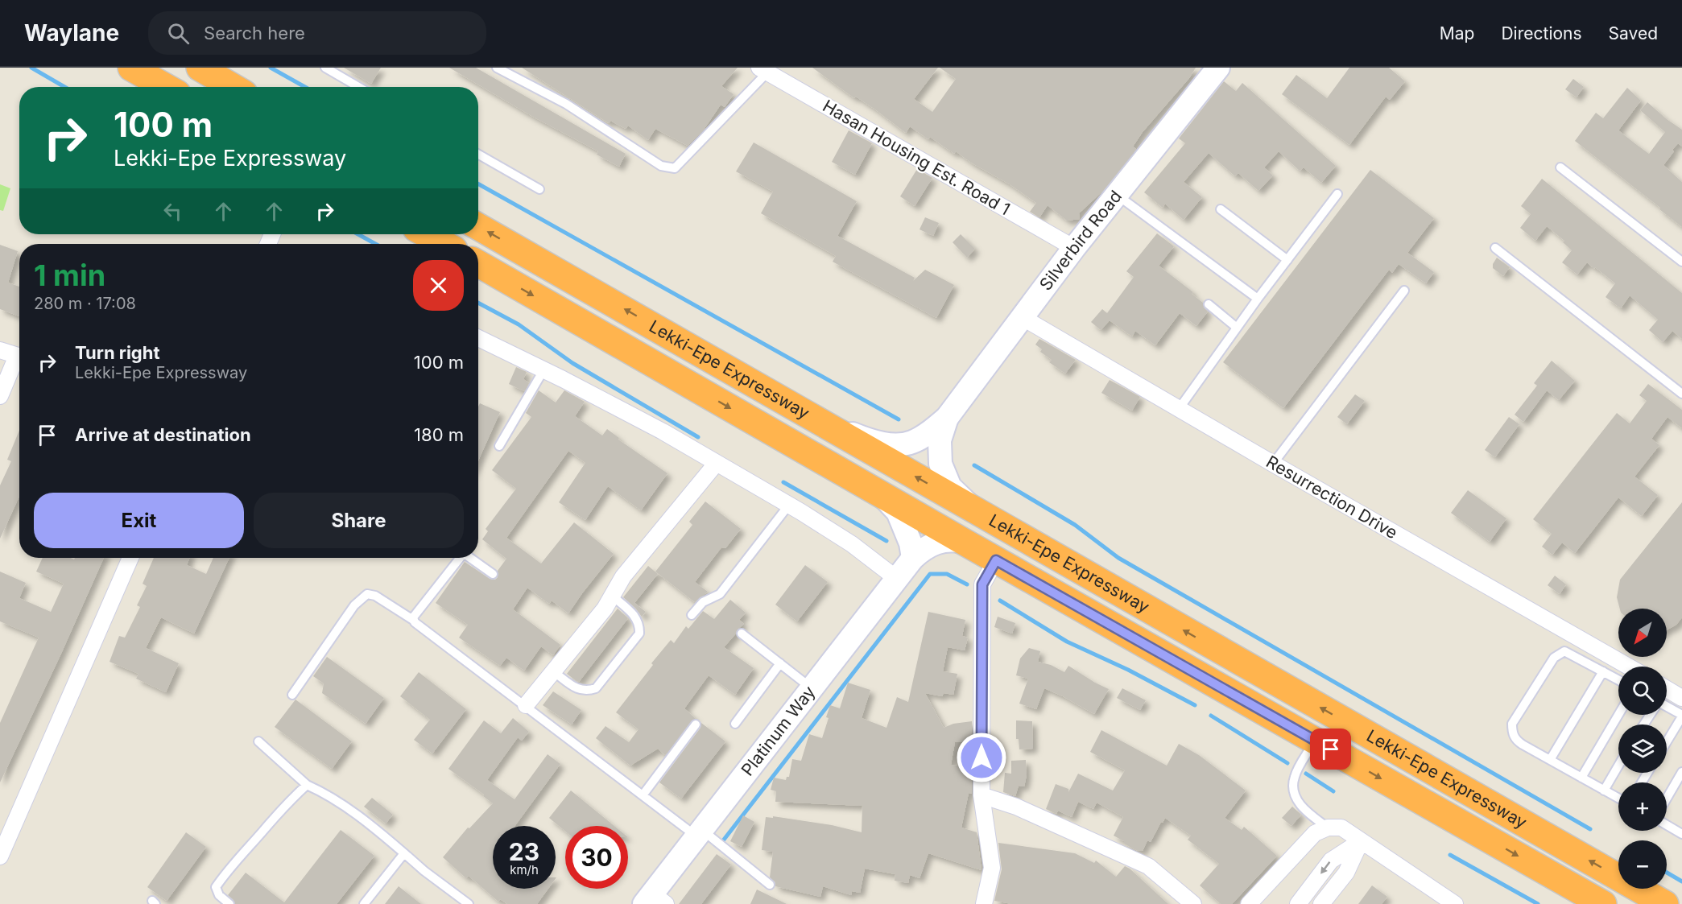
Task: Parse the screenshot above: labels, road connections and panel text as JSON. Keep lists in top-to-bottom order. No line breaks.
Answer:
{"streets":{"highway":["Lekki-Epe Expressway"],"street":["Hasan Housing Est. Road 1","Silverbird Road","Resurrection Drive","Platinum Way"]},"crossings":[["Hasan Housing Est. Road 1","Silverbird Road"],["Silverbird Road","Resurrection Drive"],["Lekki-Epe Expressway","Platinum Way"]],"north":"bottom left","page":{"header":"Waylane","search":"Search here","nav":["Map","Directions","Saved"],"turn":["100 m","Lekki-Epe Expressway"],"heading":["1 min","280 m · 17:08"],"list":[{"name":"Turn right","note":"Lekki-Epe Expressway","value":"100 m"},{"name":"Arrive at destination","value":"180 m"}],"buttons":["Exit","Share"],"map_buttons":["+","−"],"speed":"23 km/h","limit":"30"}}
